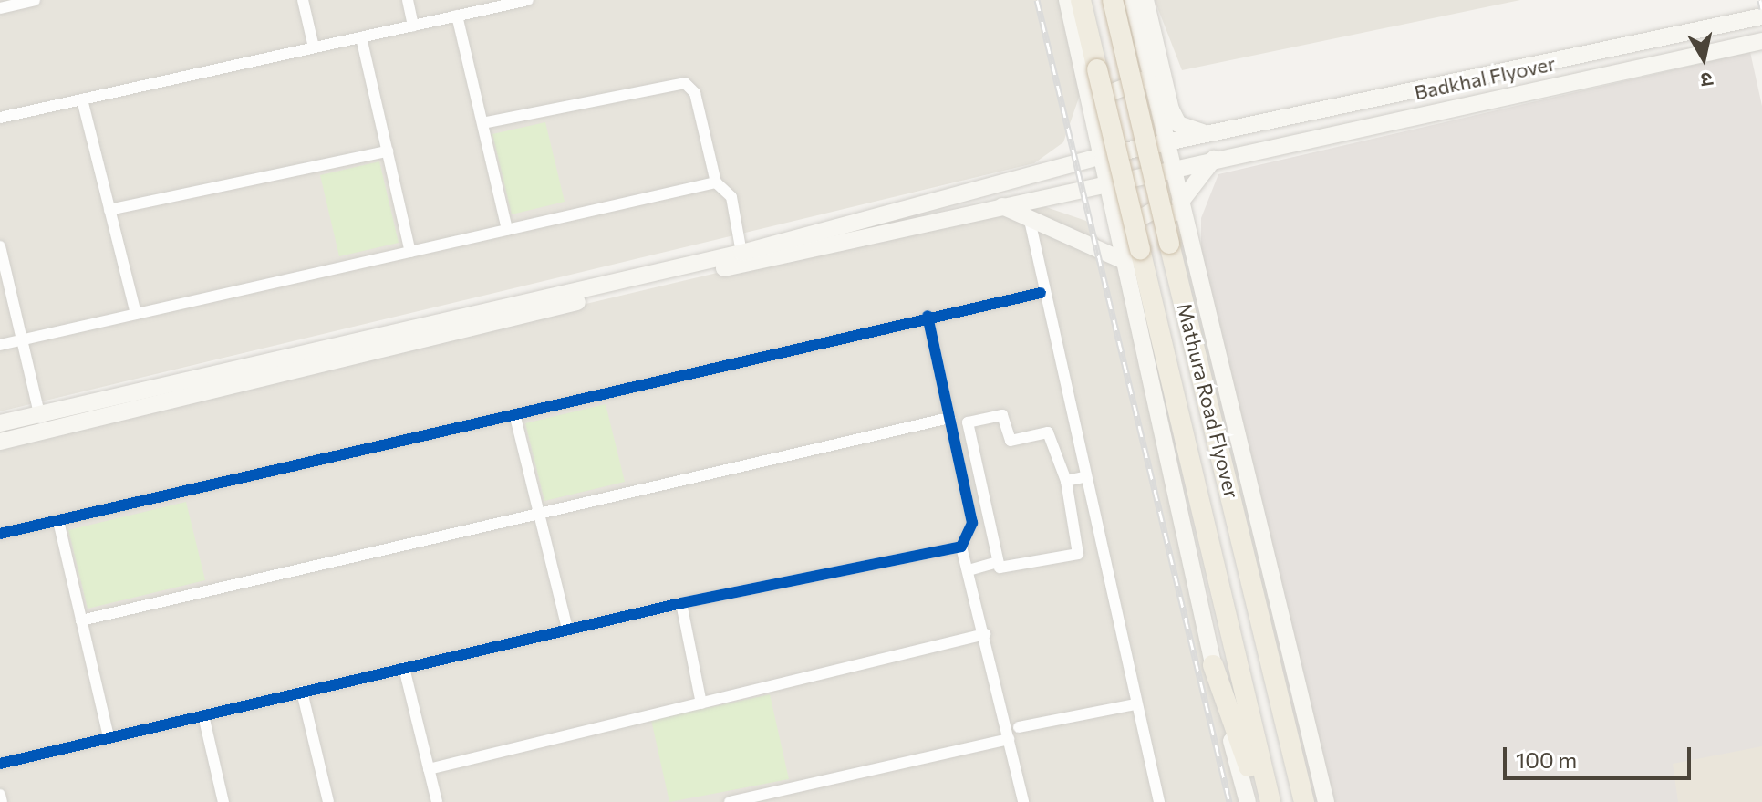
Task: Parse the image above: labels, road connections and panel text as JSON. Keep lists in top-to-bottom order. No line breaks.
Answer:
{"streets":{"highway":["Mathura Road Flyover"],"main road":["Badkhal Flyover"]},"scale_bar":"100 m","north":"bottom"}
